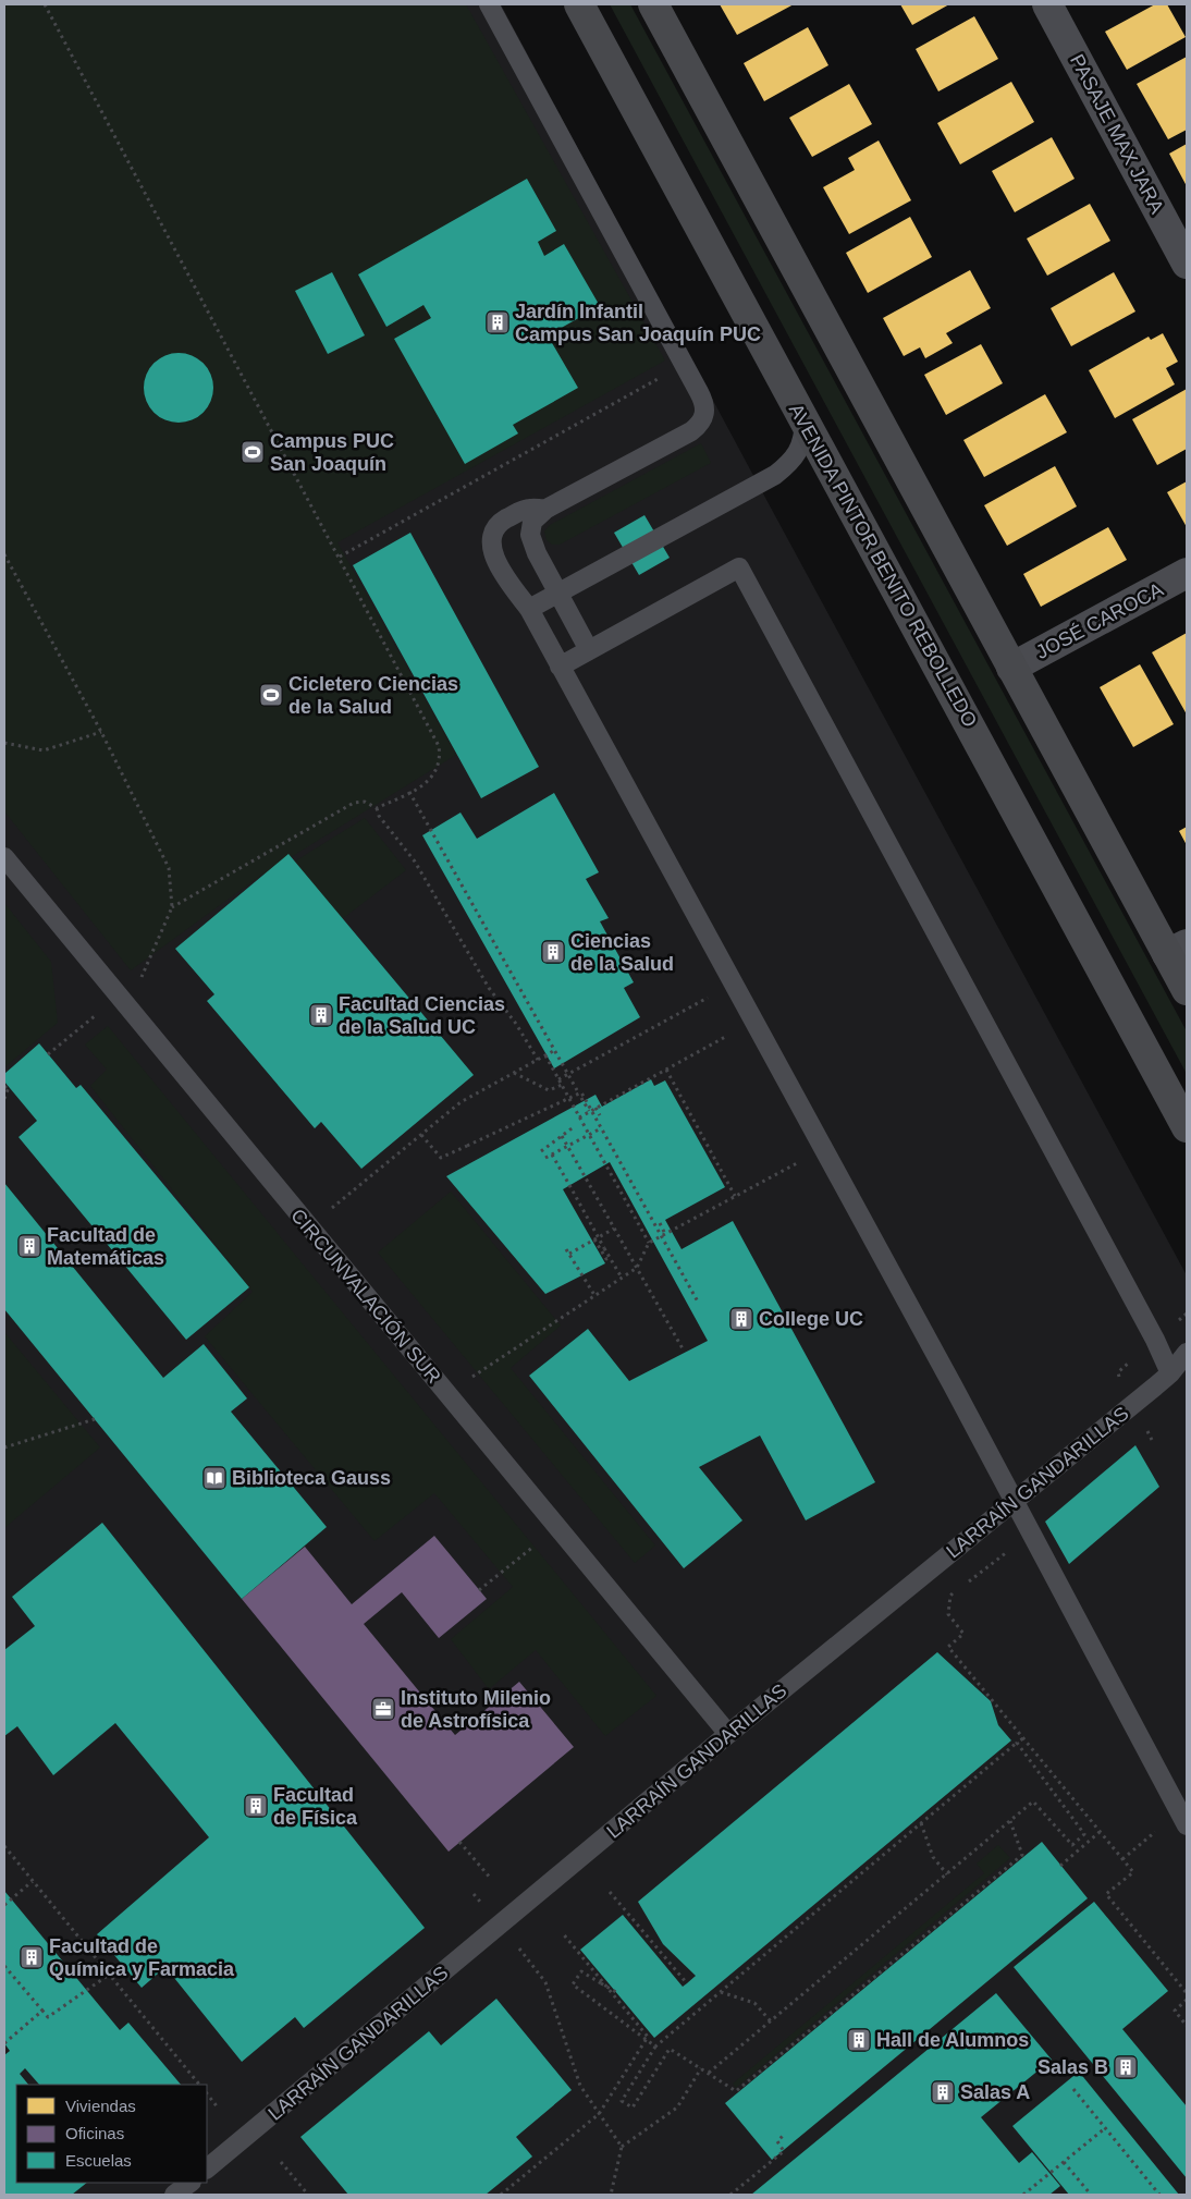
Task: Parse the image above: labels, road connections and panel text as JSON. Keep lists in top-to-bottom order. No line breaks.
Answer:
{"streets":{"street":["PASAJE MAX JARA","AVENIDA PINTOR BENITO REBOLLEDO","JOSÉ CAROCA"],"lane":["CIRCUNVALACIÓN SUR","LARRAÍN GANDARILLAS"]},"crossings":[["CIRCUNVALACIÓN SUR","LARRAÍN GANDARILLAS"]],"places":{"building":["Jardín Infantil Campus San Joaquín PUC","Ciencias de la Salud","Facultad Ciencias de la Salud UC","Facultad de Matemáticas","College UC","Facultad de Física","Facultad de Química y Farmacia","Hall de Alumnos","Salas B","Salas A"],"sports":["Campus PUC San Joaquín","Cicletero Ciencias de la Salud"],"library":["Biblioteca Gauss"],"office":["Instituto Milenio de Astrofísica"]},"legend":["Viviendas","Oficinas","Escuelas"]}
